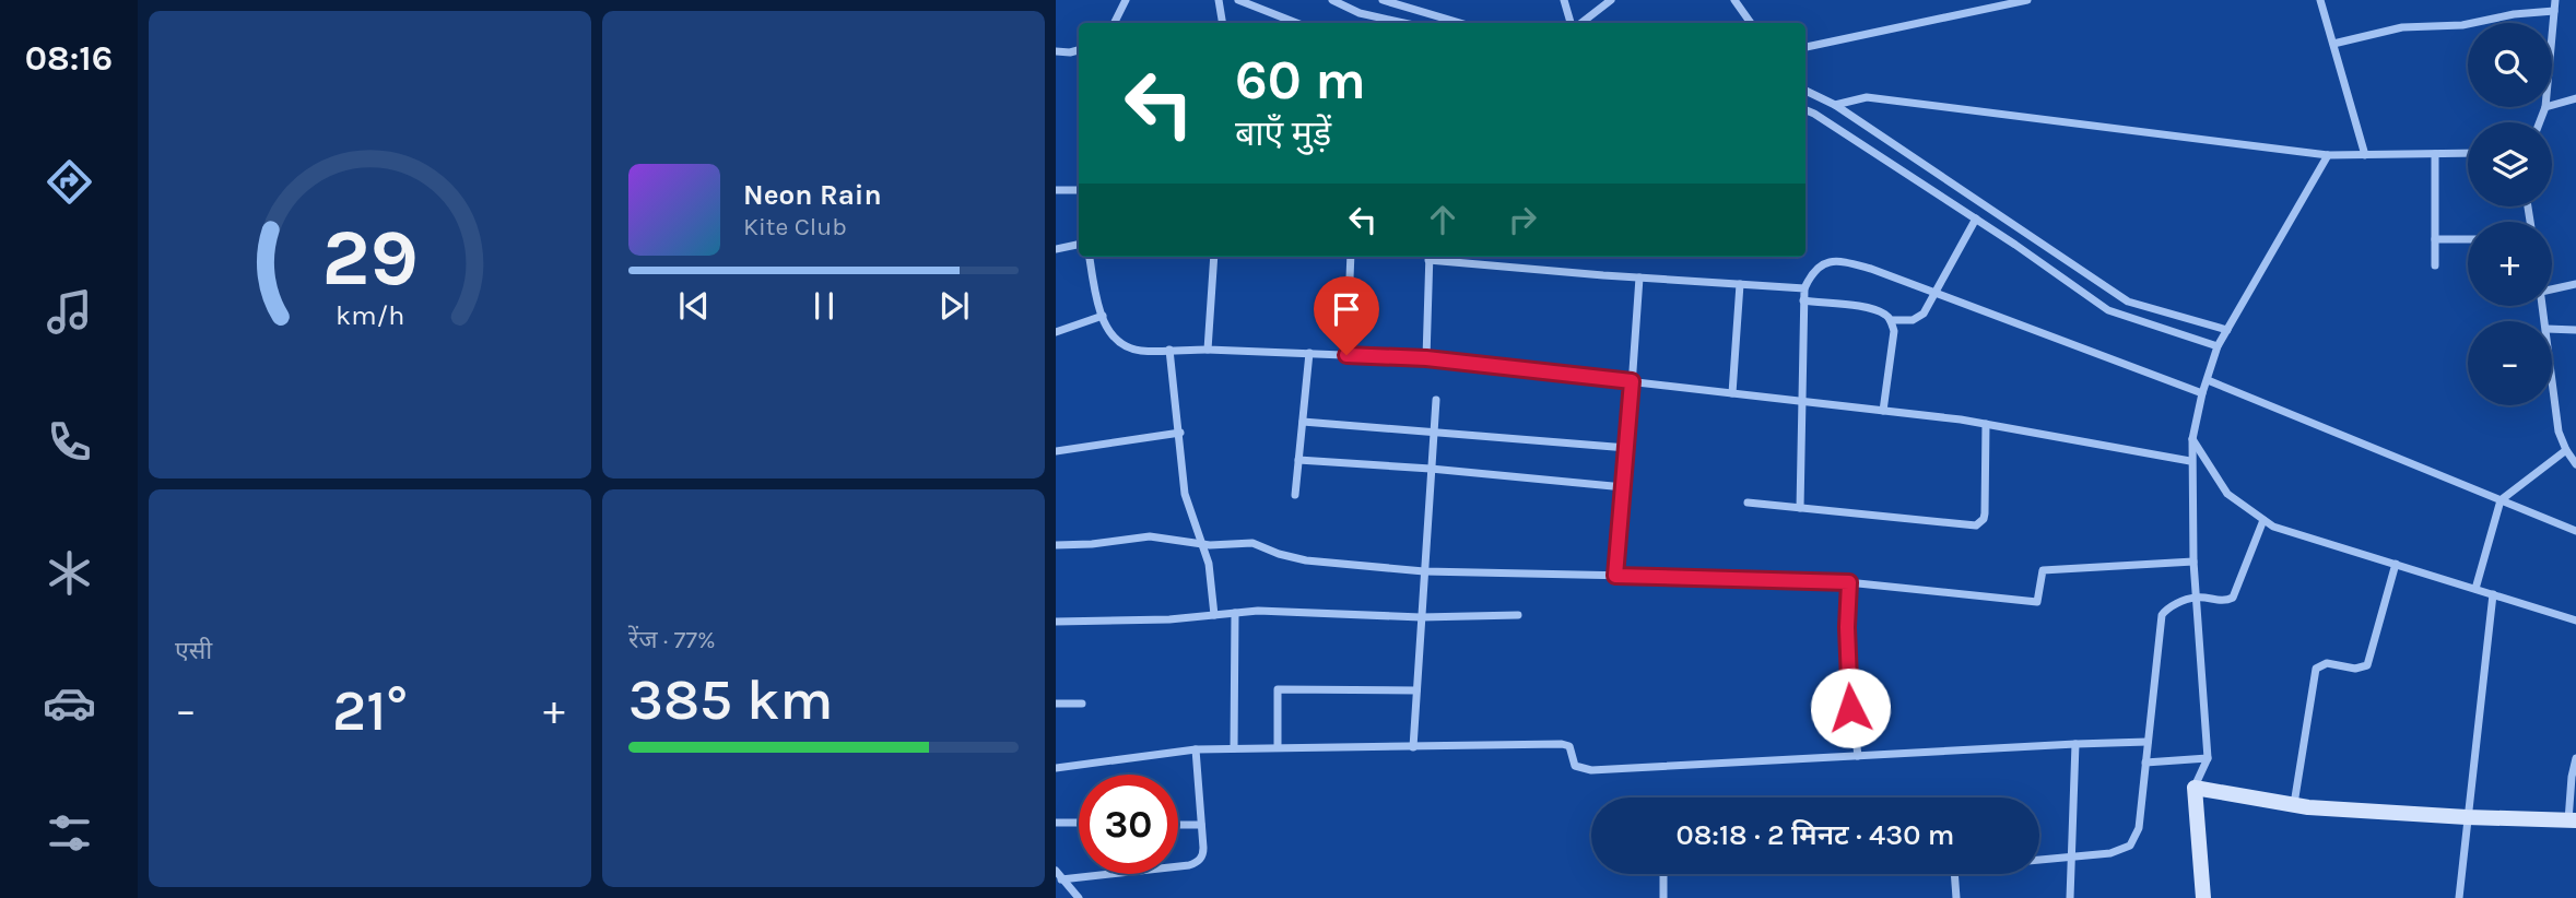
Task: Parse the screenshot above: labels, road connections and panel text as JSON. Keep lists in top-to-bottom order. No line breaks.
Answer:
{"page":{"tabs":"08:16","map_buttons":["+","−"],"turn":["60 m","बाएँ मुड़ें"],"song":["Neon Rain","Kite Club"],"tile":["एसी",["रेंज · 77%","385 km"]],"heat":["−","21°","+"],"limit":"30","trip":"08:18 · 2 मिनट · 430 m","gauge":["29","km/h"]}}
